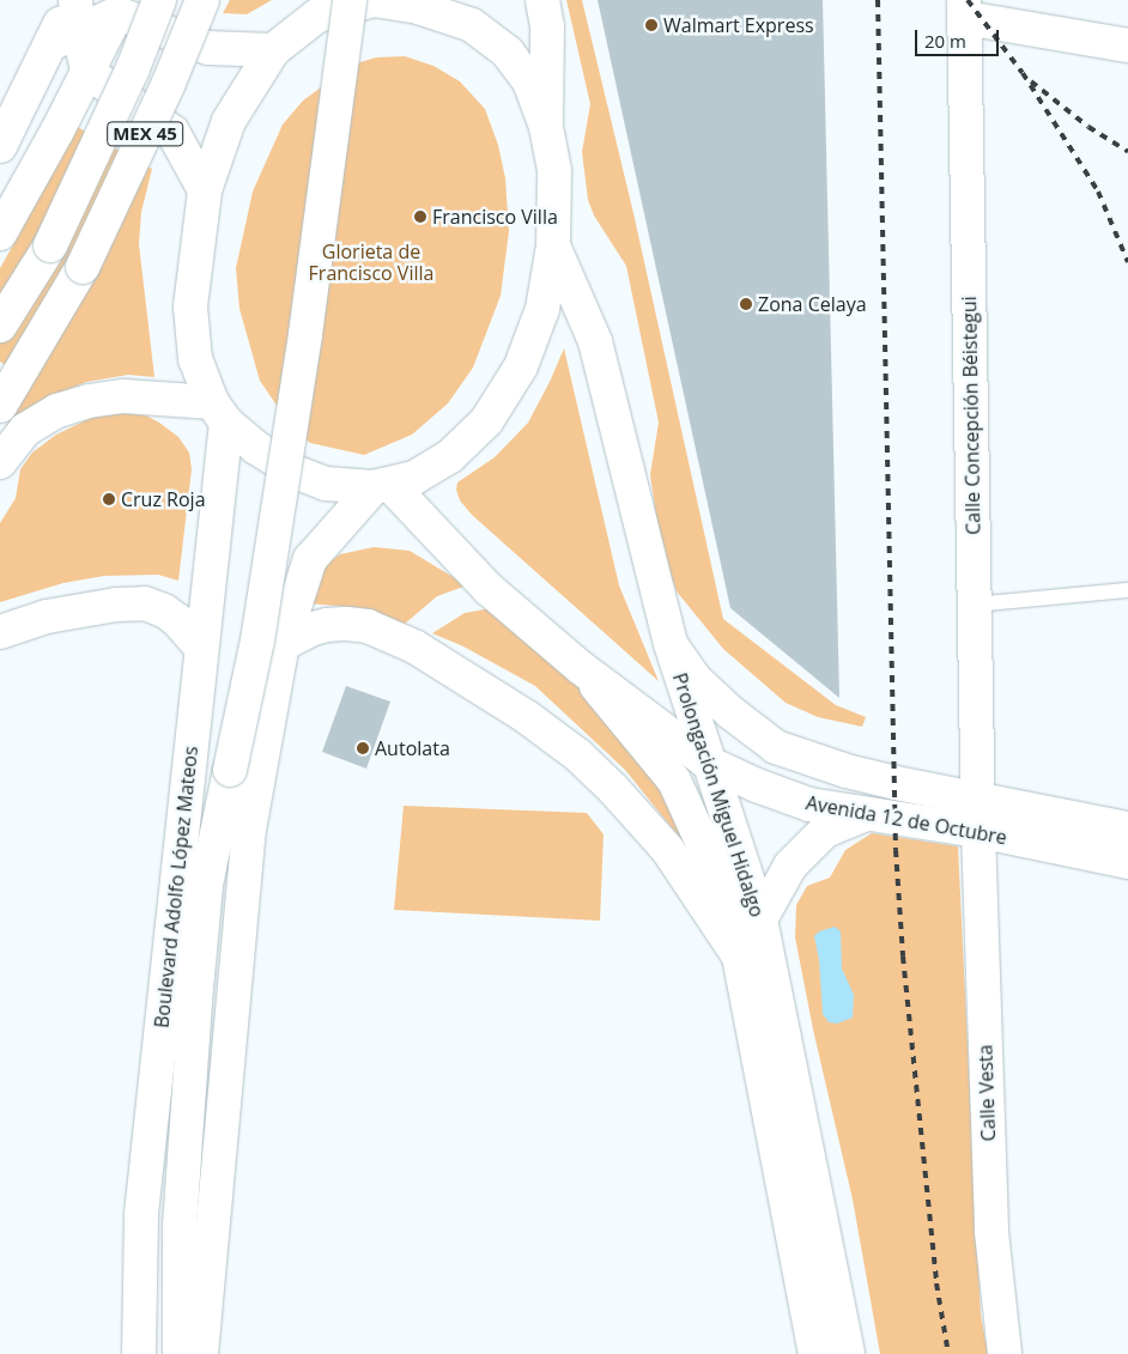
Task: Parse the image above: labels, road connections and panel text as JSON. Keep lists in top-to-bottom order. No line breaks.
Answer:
{"streets":{"main road":["MEX 45","Calle Concepción Béistegui","Prolongación Miguel Hidalgo","Avenida 12 de Octubre","Boulevard Adolfo López Mateos","Calle Vesta"]},"crossings":[["Calle Concepción Béistegui","Avenida 12 de Octubre"],["Calle Concepción Béistegui","Calle Vesta"],["Prolongación Miguel Hidalgo","Avenida 12 de Octubre"],["Avenida 12 de Octubre","Calle Vesta"]],"parks":["Glorieta de Francisco Villa"],"places":["Walmart Express","Francisco Villa","Zona Celaya","Cruz Roja","Autolata"],"scale_bar":"20 m"}
